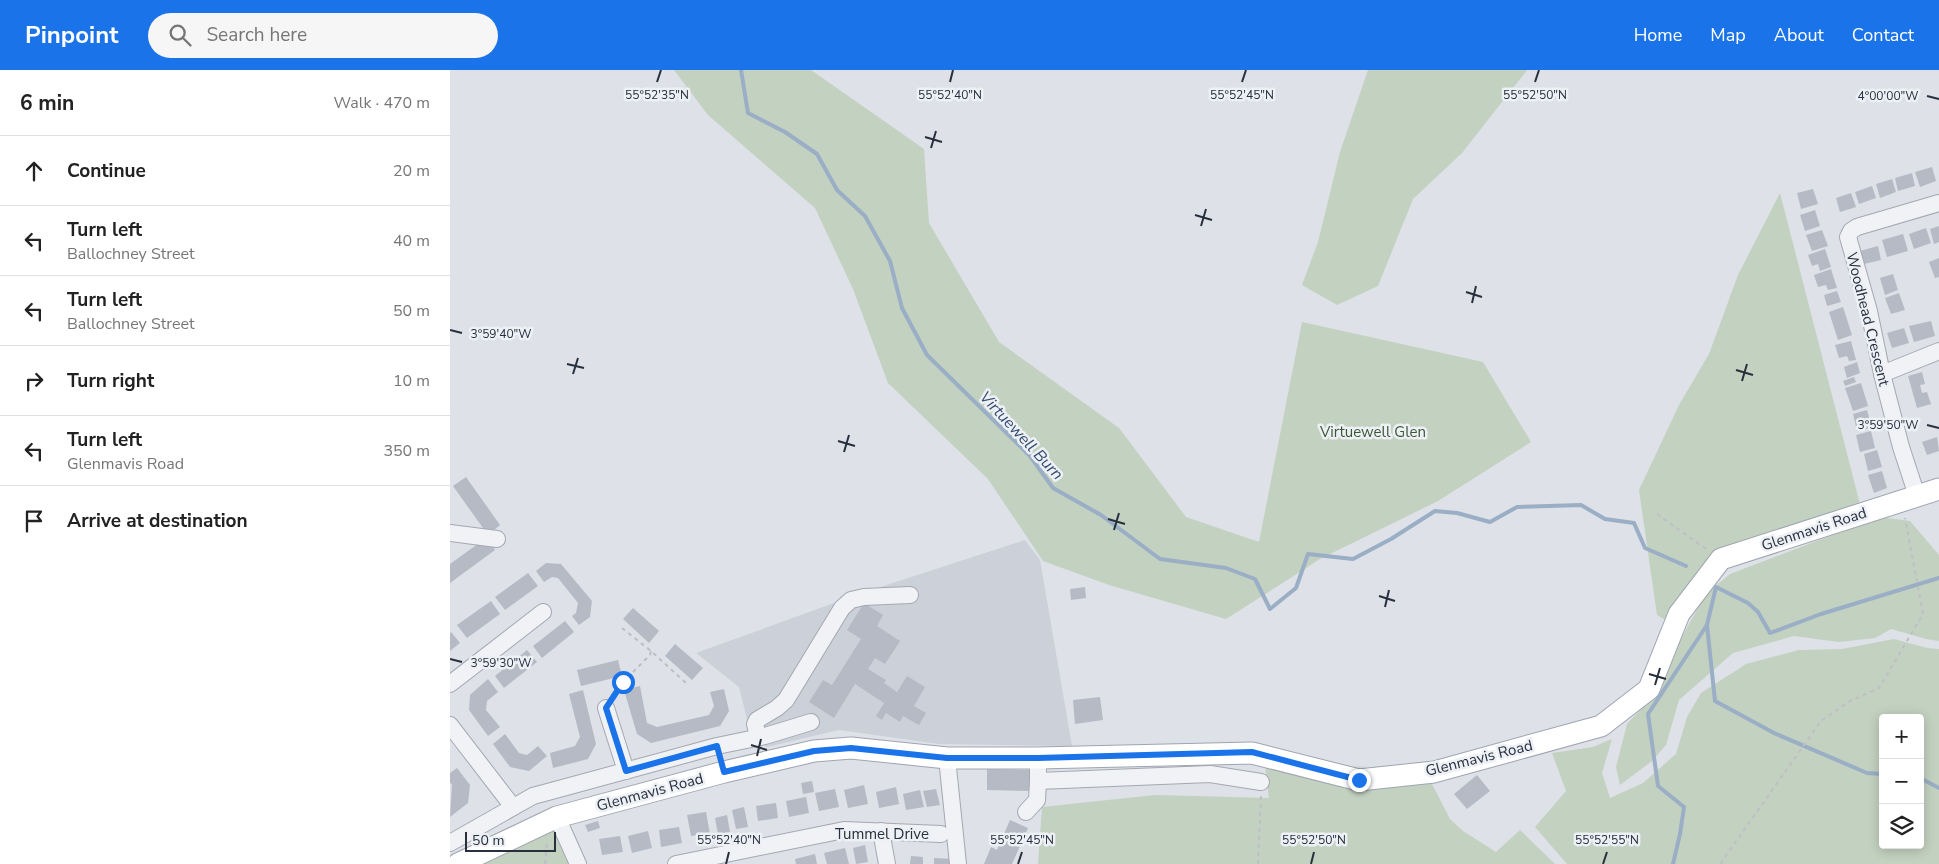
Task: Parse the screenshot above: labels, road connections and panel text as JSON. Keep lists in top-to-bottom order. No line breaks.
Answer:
{"streets":{"main road":["Glenmavis Road"],"street":["Woodhead Crescent","Tummel Drive"]},"crossings":[["Woodhead Crescent","Glenmavis Road"]],"water":["Virtuewell Burn"],"parks":["Virtuewell Glen"],"scale_bar":"50 m","page":{"header":"Pinpoint","search":"Search here","nav":["Home","Map","About","Contact"],"heading":["6 min","Walk · 470 m"],"list":[["Continue","20 m"],["Turn left","Ballochney Street","40 m"],["Turn left","Ballochney Street","50 m"],["Turn right","10 m"],["Turn left","Glenmavis Road","350 m"],"Arrive at destination"],"map_buttons":["+","−"],"scale":"50 m"},"coordinates":["55°52'35\"N","55°52'40\"N","55°52'45\"N","55°52'50\"N","4°00'00\"W","3°59'40\"W","3°59'50\"W","3°59'30\"W","55°52'55\"N"]}
